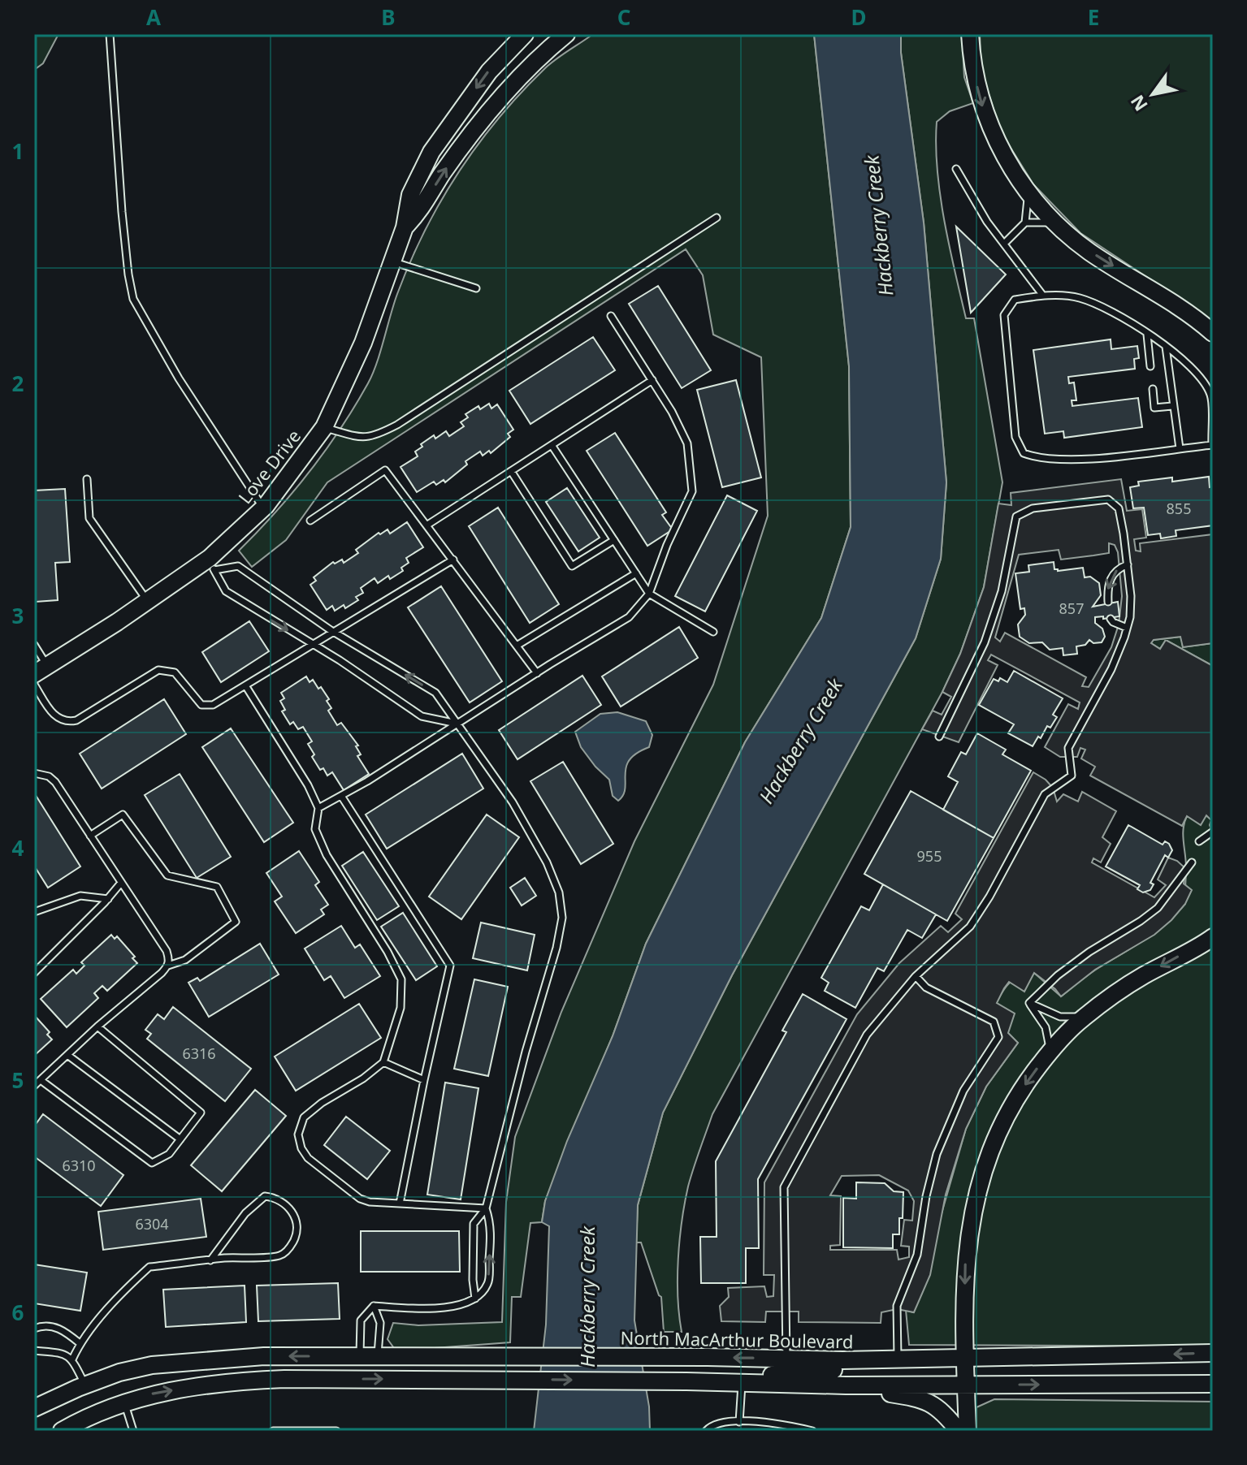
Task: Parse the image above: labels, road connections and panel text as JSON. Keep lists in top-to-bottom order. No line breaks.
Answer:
{"streets":{"main road":["Love Drive","North MacArthur Boulevard"]},"water":["Hackberry Creek"],"house_numbers":["855","857","955","6316","6310","6304"],"north":"bottom left","grid":{"columns":["A","B","C","D","E"],"rows":["1","2","3","4","5","6"]}}
